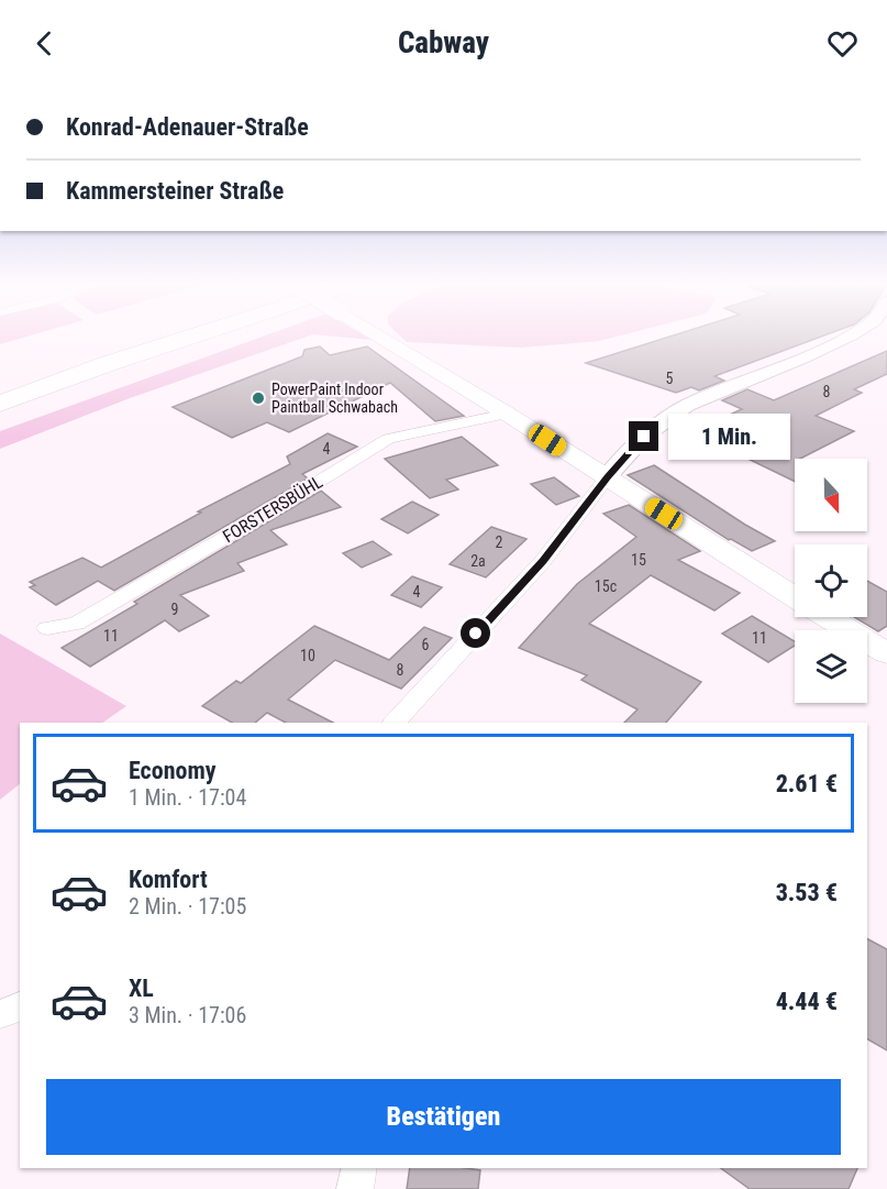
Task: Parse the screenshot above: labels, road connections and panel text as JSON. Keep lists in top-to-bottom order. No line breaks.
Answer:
{"streets":{"street":["FORSTERSBÜHL"]},"places":["PowerPaint Indoor Paintball Schwabach"],"house_numbers":["5","8","4","2","15","2a","15c","4","9","11","11","6","10","8"],"north":"bottom","page":{"header":"Cabway","banner":["Konrad-Adenauer-Straße","Kammersteiner Straße"],"bubble":"1 Min.","list":[{"name":"Economy","note":"1 Min. · 17:04","value":"2.61 €"},{"name":"Komfort","note":"2 Min. · 17:05","value":"3.53 €"},{"name":"XL","note":"3 Min. · 17:06","value":"4.44 €"}],"buttons":"Bestätigen"}}
